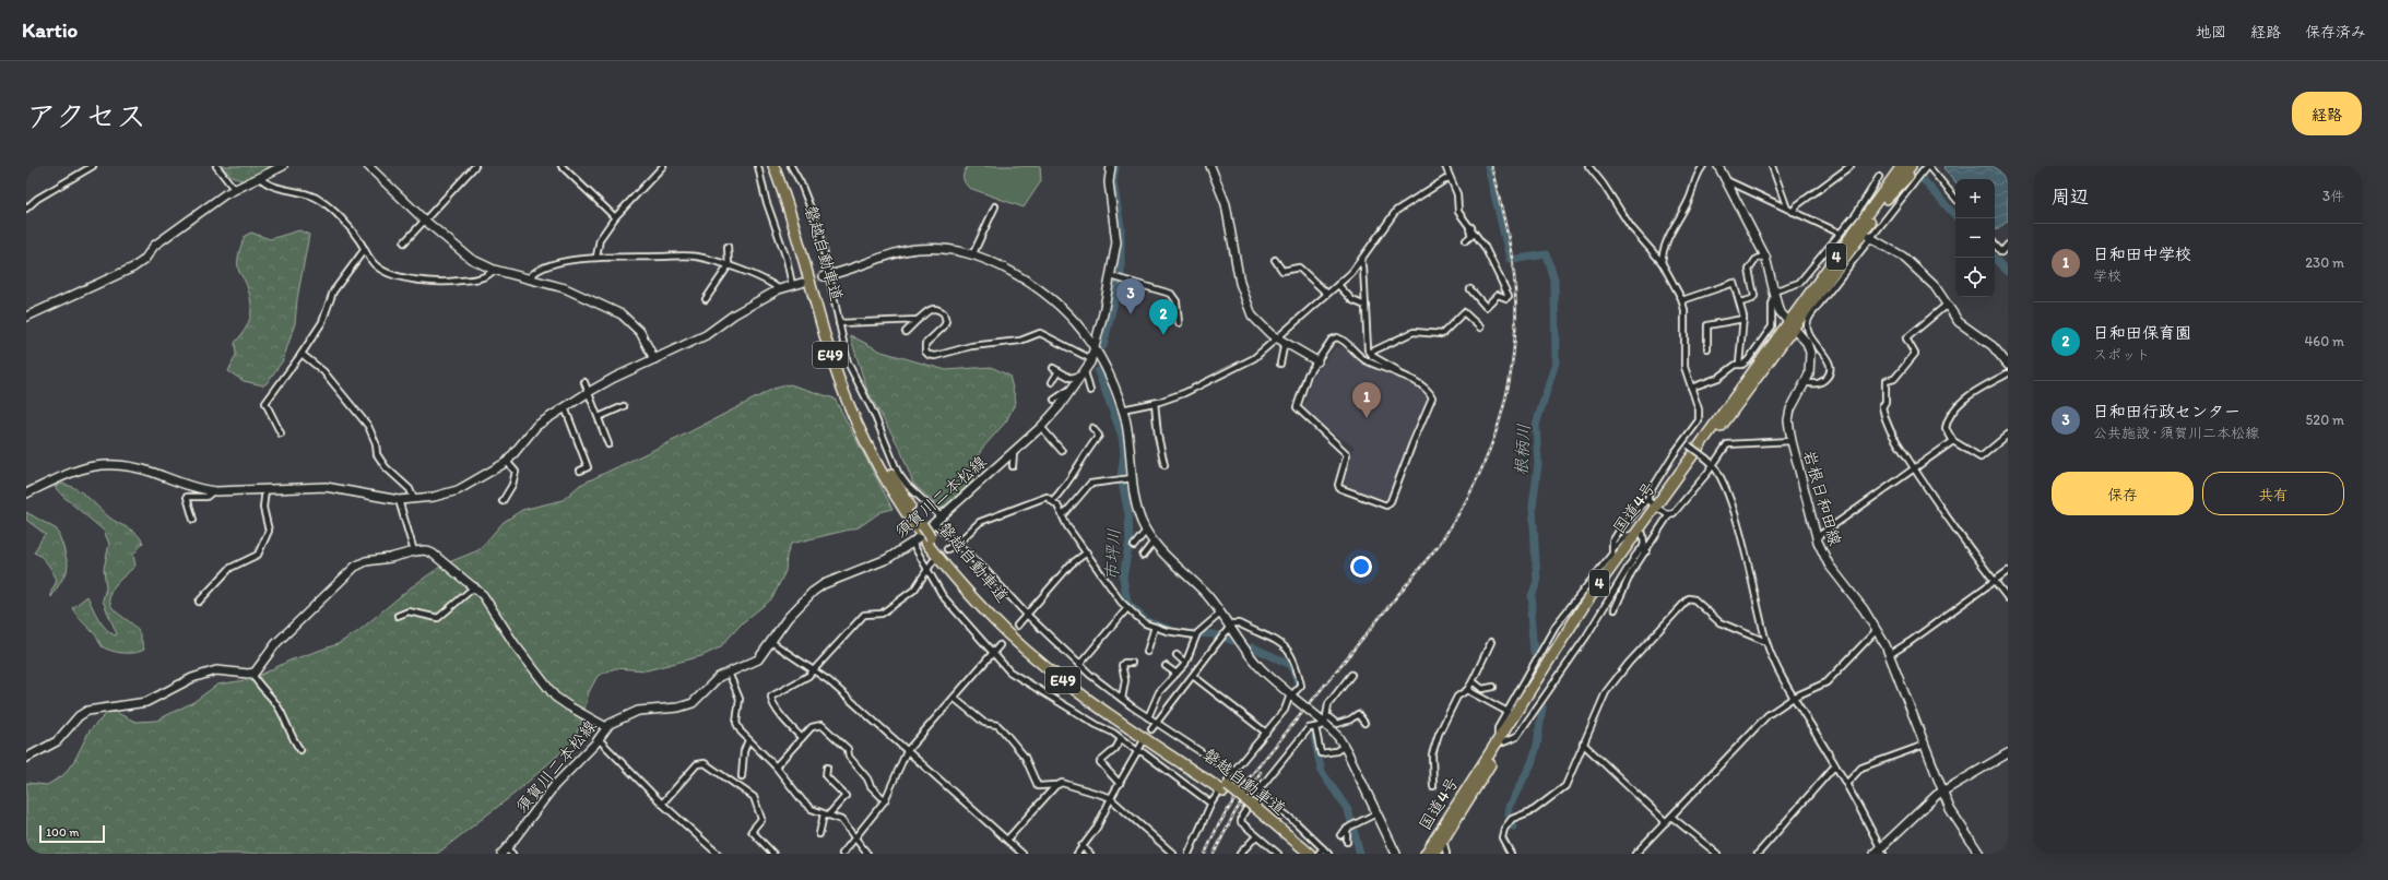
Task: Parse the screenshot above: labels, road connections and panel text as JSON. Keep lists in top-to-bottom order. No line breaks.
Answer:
{"streets":{"highway":["磐越自動車道","4","E49","国道4号"],"street":["須賀川二本松線","岩根日和田線"]},"crossings":[["岩根日和田線","国道4号"]],"water":["根柄川","市坪川"],"scale_bar":"100 m","page":{"header":"Kartio","nav":["地図","経路","保存済み"],"title":"アクセス","buttons":["経路",["保存","共有"]],"heading":["周辺","3件"],"map_buttons":["+","−"],"list":[{"mark":"1","name":"日和田中学校","note":"学校","value":"230 m"},{"mark":"2","name":"日和田保育園","note":"スポット","value":"460 m"},{"mark":"3","name":"日和田行政センター","note":"公共施設 · 須賀川二本松線","value":"520 m"}],"pins":["3","2","1"],"scale":"100 m"}}
